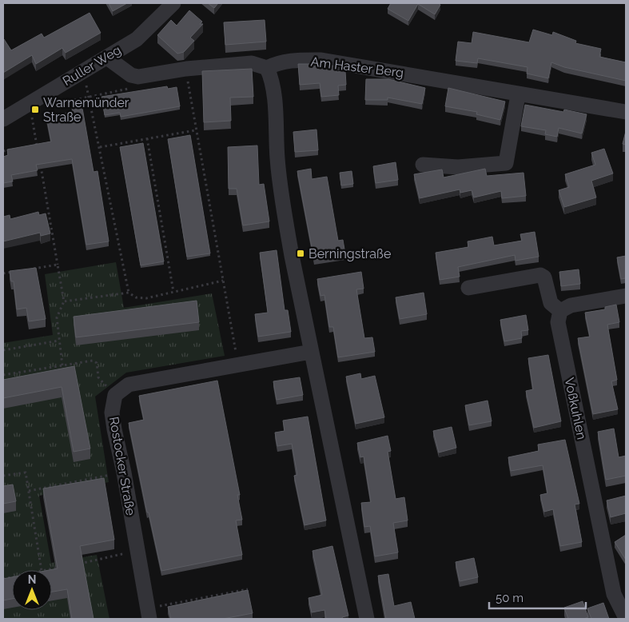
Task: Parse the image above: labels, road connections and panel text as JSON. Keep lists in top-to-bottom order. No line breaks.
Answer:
{"streets":{"street":["Ruller Weg","Am Haster Berg","Voßkuhlen","Rostocker Straße"]},"places":{"transit":["Warnemünder Straße","Berningstraße"]},"scale_bar":"50 m","north":"top"}
